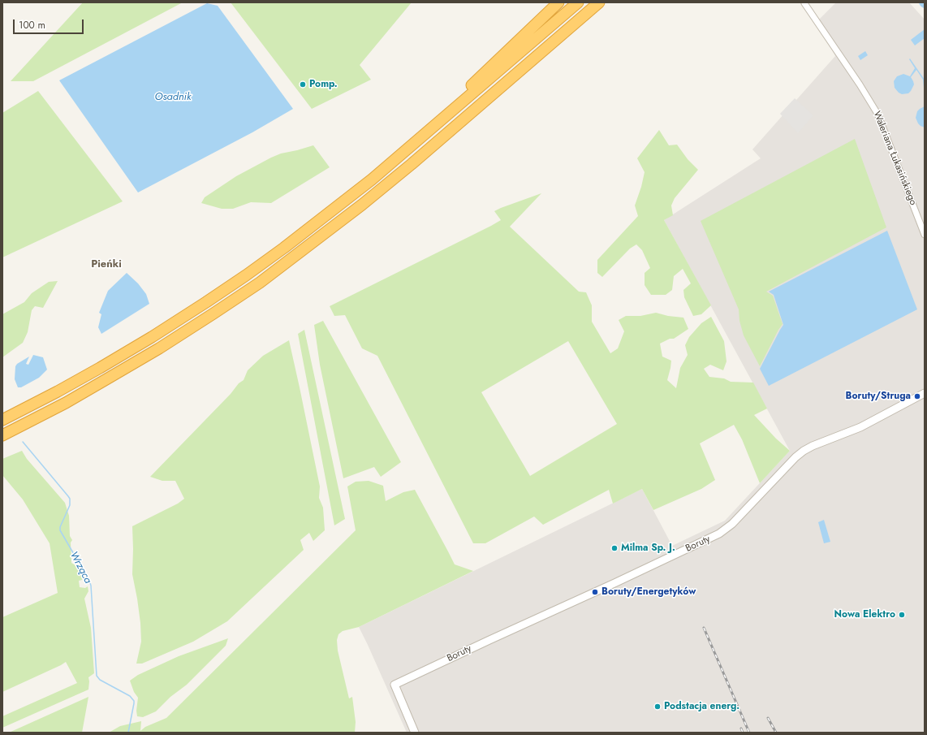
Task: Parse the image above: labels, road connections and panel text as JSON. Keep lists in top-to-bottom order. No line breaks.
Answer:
{"streets":{"street":["Waleriana Łukasińskiego","Boruty"]},"districts":["Pieńki"],"water":["Osadnik","Wrząca"],"places":["Pomp.","Boruty/Struga","Milma Sp. J.","Boruty/Energetyków","Nowa Elektro","Podstacja energ."],"scale_bar":"100 m"}
